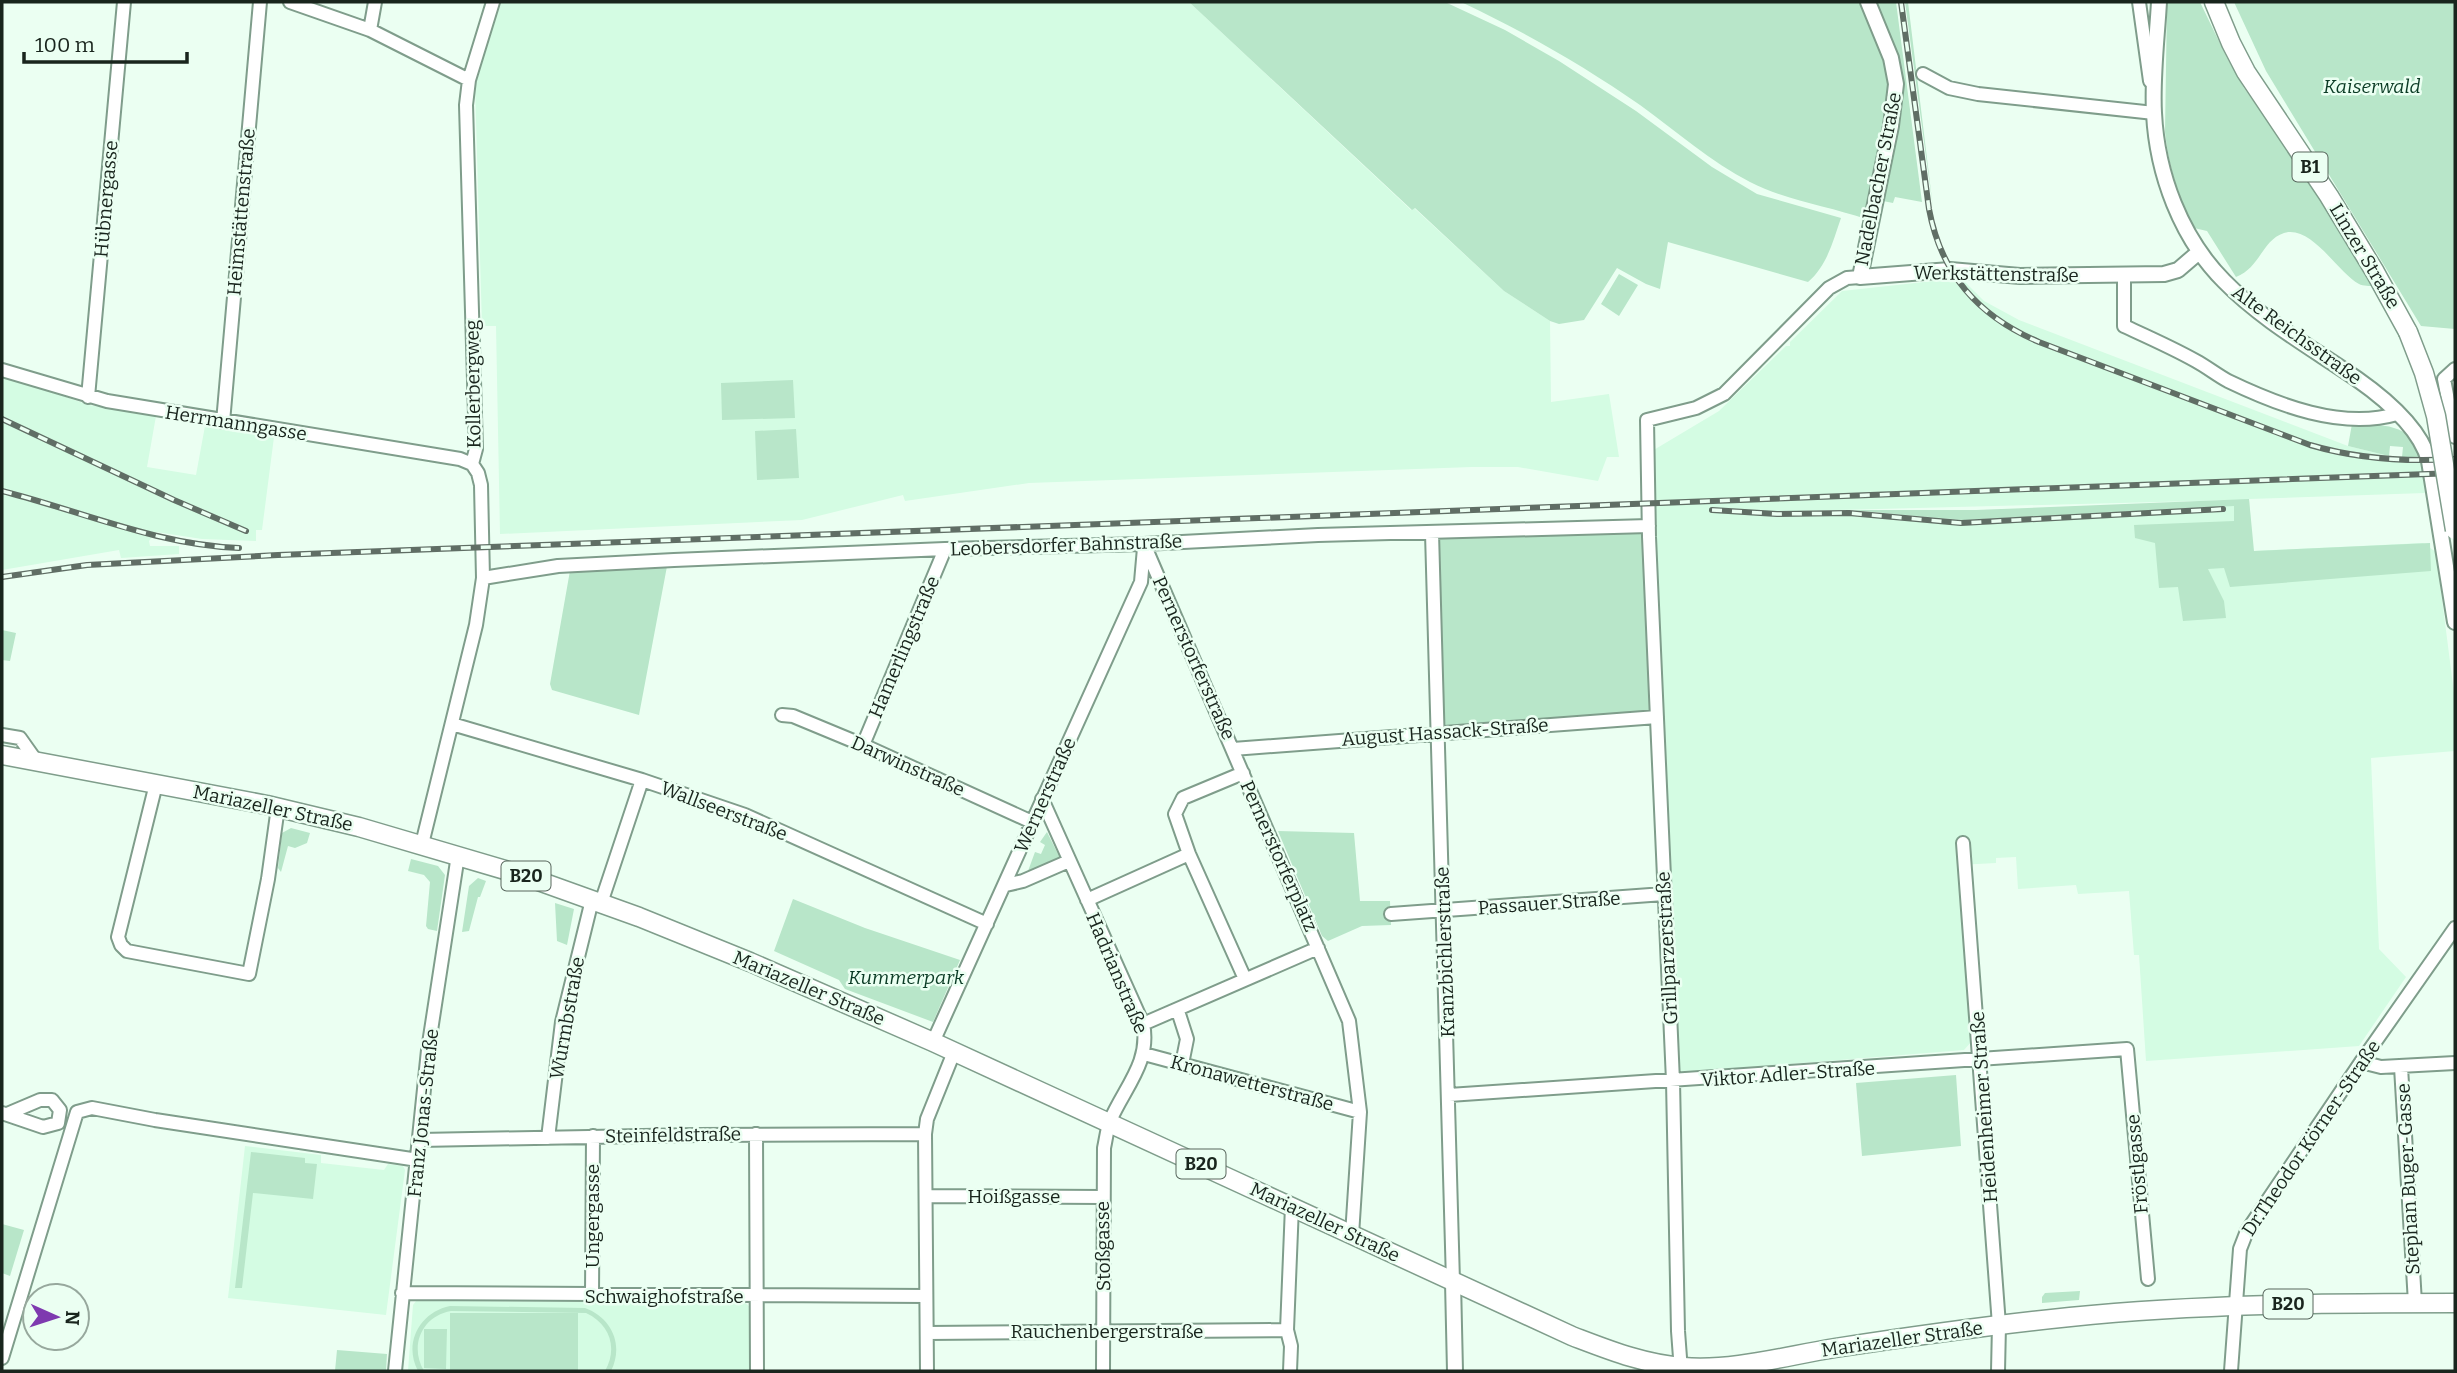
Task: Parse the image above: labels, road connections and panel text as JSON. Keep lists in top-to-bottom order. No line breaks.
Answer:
{"streets":{"main road":["B1","Linzer Straße","Mariazeller Straße","B20"],"street":["Nadelbacher Straße","Hübnergasse","Heimstättenstraße","Werkstättenstraße","Alte Reichsstraße","Kollerbergweg","Herrmanngasse","Leobersdorfer Bahnstraße","Hamerlingstraße","Pernerstorferstraße","August Hassack-Straße","Darwinstraße","Wernerstraße","Wallseerstraße","Pernerstorferplatz","Passauer Straße","Grillparzerstraße","Kranzbichlerstraße","Hadrianstraße","Wurmbstraße","Viktor Adler-Straße","Kronawetterstraße","Heidenheimer Straße","Franz Jonas-Straße","Steinfeldstraße","Dr.Theodor Körner-Straße","Fröstlgasse","Stephan Buger-Gasse","Hoißgasse","Ungergasse","Stoßgasse","Schwaighofstraße","Rauchenbergerstraße"]},"crossings":[["Nadelbacher Straße","Werkstättenstraße"],["Hübnergasse","Herrmanngasse"],["Heimstättenstraße","Herrmanngasse"],["Linzer Straße","Alte Reichsstraße"],["Werkstättenstraße","Alte Reichsstraße"],["Werkstättenstraße","Leobersdorfer Bahnstraße"],["Werkstättenstraße","Grillparzerstraße"],["Kollerbergweg","Herrmanngasse"],["Kollerbergweg","Leobersdorfer Bahnstraße"],["Kollerbergweg","Mariazeller Straße"],["Kollerbergweg","Wallseerstraße"],["Leobersdorfer Bahnstraße","Hamerlingstraße"],["Leobersdorfer Bahnstraße","Pernerstorferstraße"],["Leobersdorfer Bahnstraße","Wernerstraße"],["Leobersdorfer Bahnstraße","Grillparzerstraße"],["Leobersdorfer Bahnstraße","Kranzbichlerstraße"],["Hamerlingstraße","Darwinstraße"],["Pernerstorferstraße","August Hassack-Straße"],["Pernerstorferstraße","Wernerstraße"],["Pernerstorferstraße","Pernerstorferplatz"],["August Hassack-Straße","Grillparzerstraße"],["August Hassack-Straße","Kranzbichlerstraße"],["Darwinstraße","Wernerstraße"],["Wernerstraße","Mariazeller Straße"],["Wernerstraße","Wallseerstraße"],["Wernerstraße","Hadrianstraße"],["Mariazeller Straße","Grillparzerstraße"],["Mariazeller Straße","Kranzbichlerstraße"],["Mariazeller Straße","Hadrianstraße"],["Mariazeller Straße","Wurmbstraße"],["Mariazeller Straße","Heidenheimer Straße"],["Mariazeller Straße","Franz Jonas-Straße"],["Mariazeller Straße","Dr.Theodor Körner-Straße"],["Mariazeller Straße","Stephan Buger-Gasse"],["Mariazeller Straße","Stoßgasse"],["Wallseerstraße","Wurmbstraße"],["Passauer Straße","Grillparzerstraße"],["Passauer Straße","Kranzbichlerstraße"],["Grillparzerstraße","Viktor Adler-Straße"],["Kranzbichlerstraße","Viktor Adler-Straße"],["Hadrianstraße","Kronawetterstraße"],["Hadrianstraße","Stoßgasse"],["Wurmbstraße","Steinfeldstraße"],["Viktor Adler-Straße","Heidenheimer Straße"],["Viktor Adler-Straße","Fröstlgasse"],["Franz Jonas-Straße","Steinfeldstraße"],["Franz Jonas-Straße","Schwaighofstraße"],["Steinfeldstraße","Ungergasse"],["Hoißgasse","Stoßgasse"],["Ungergasse","Schwaighofstraße"],["Stoßgasse","Rauchenbergerstraße"]],"parks":["Kaiserwald","Kummerpark"],"scale_bar":"100 m","north":"right"}
